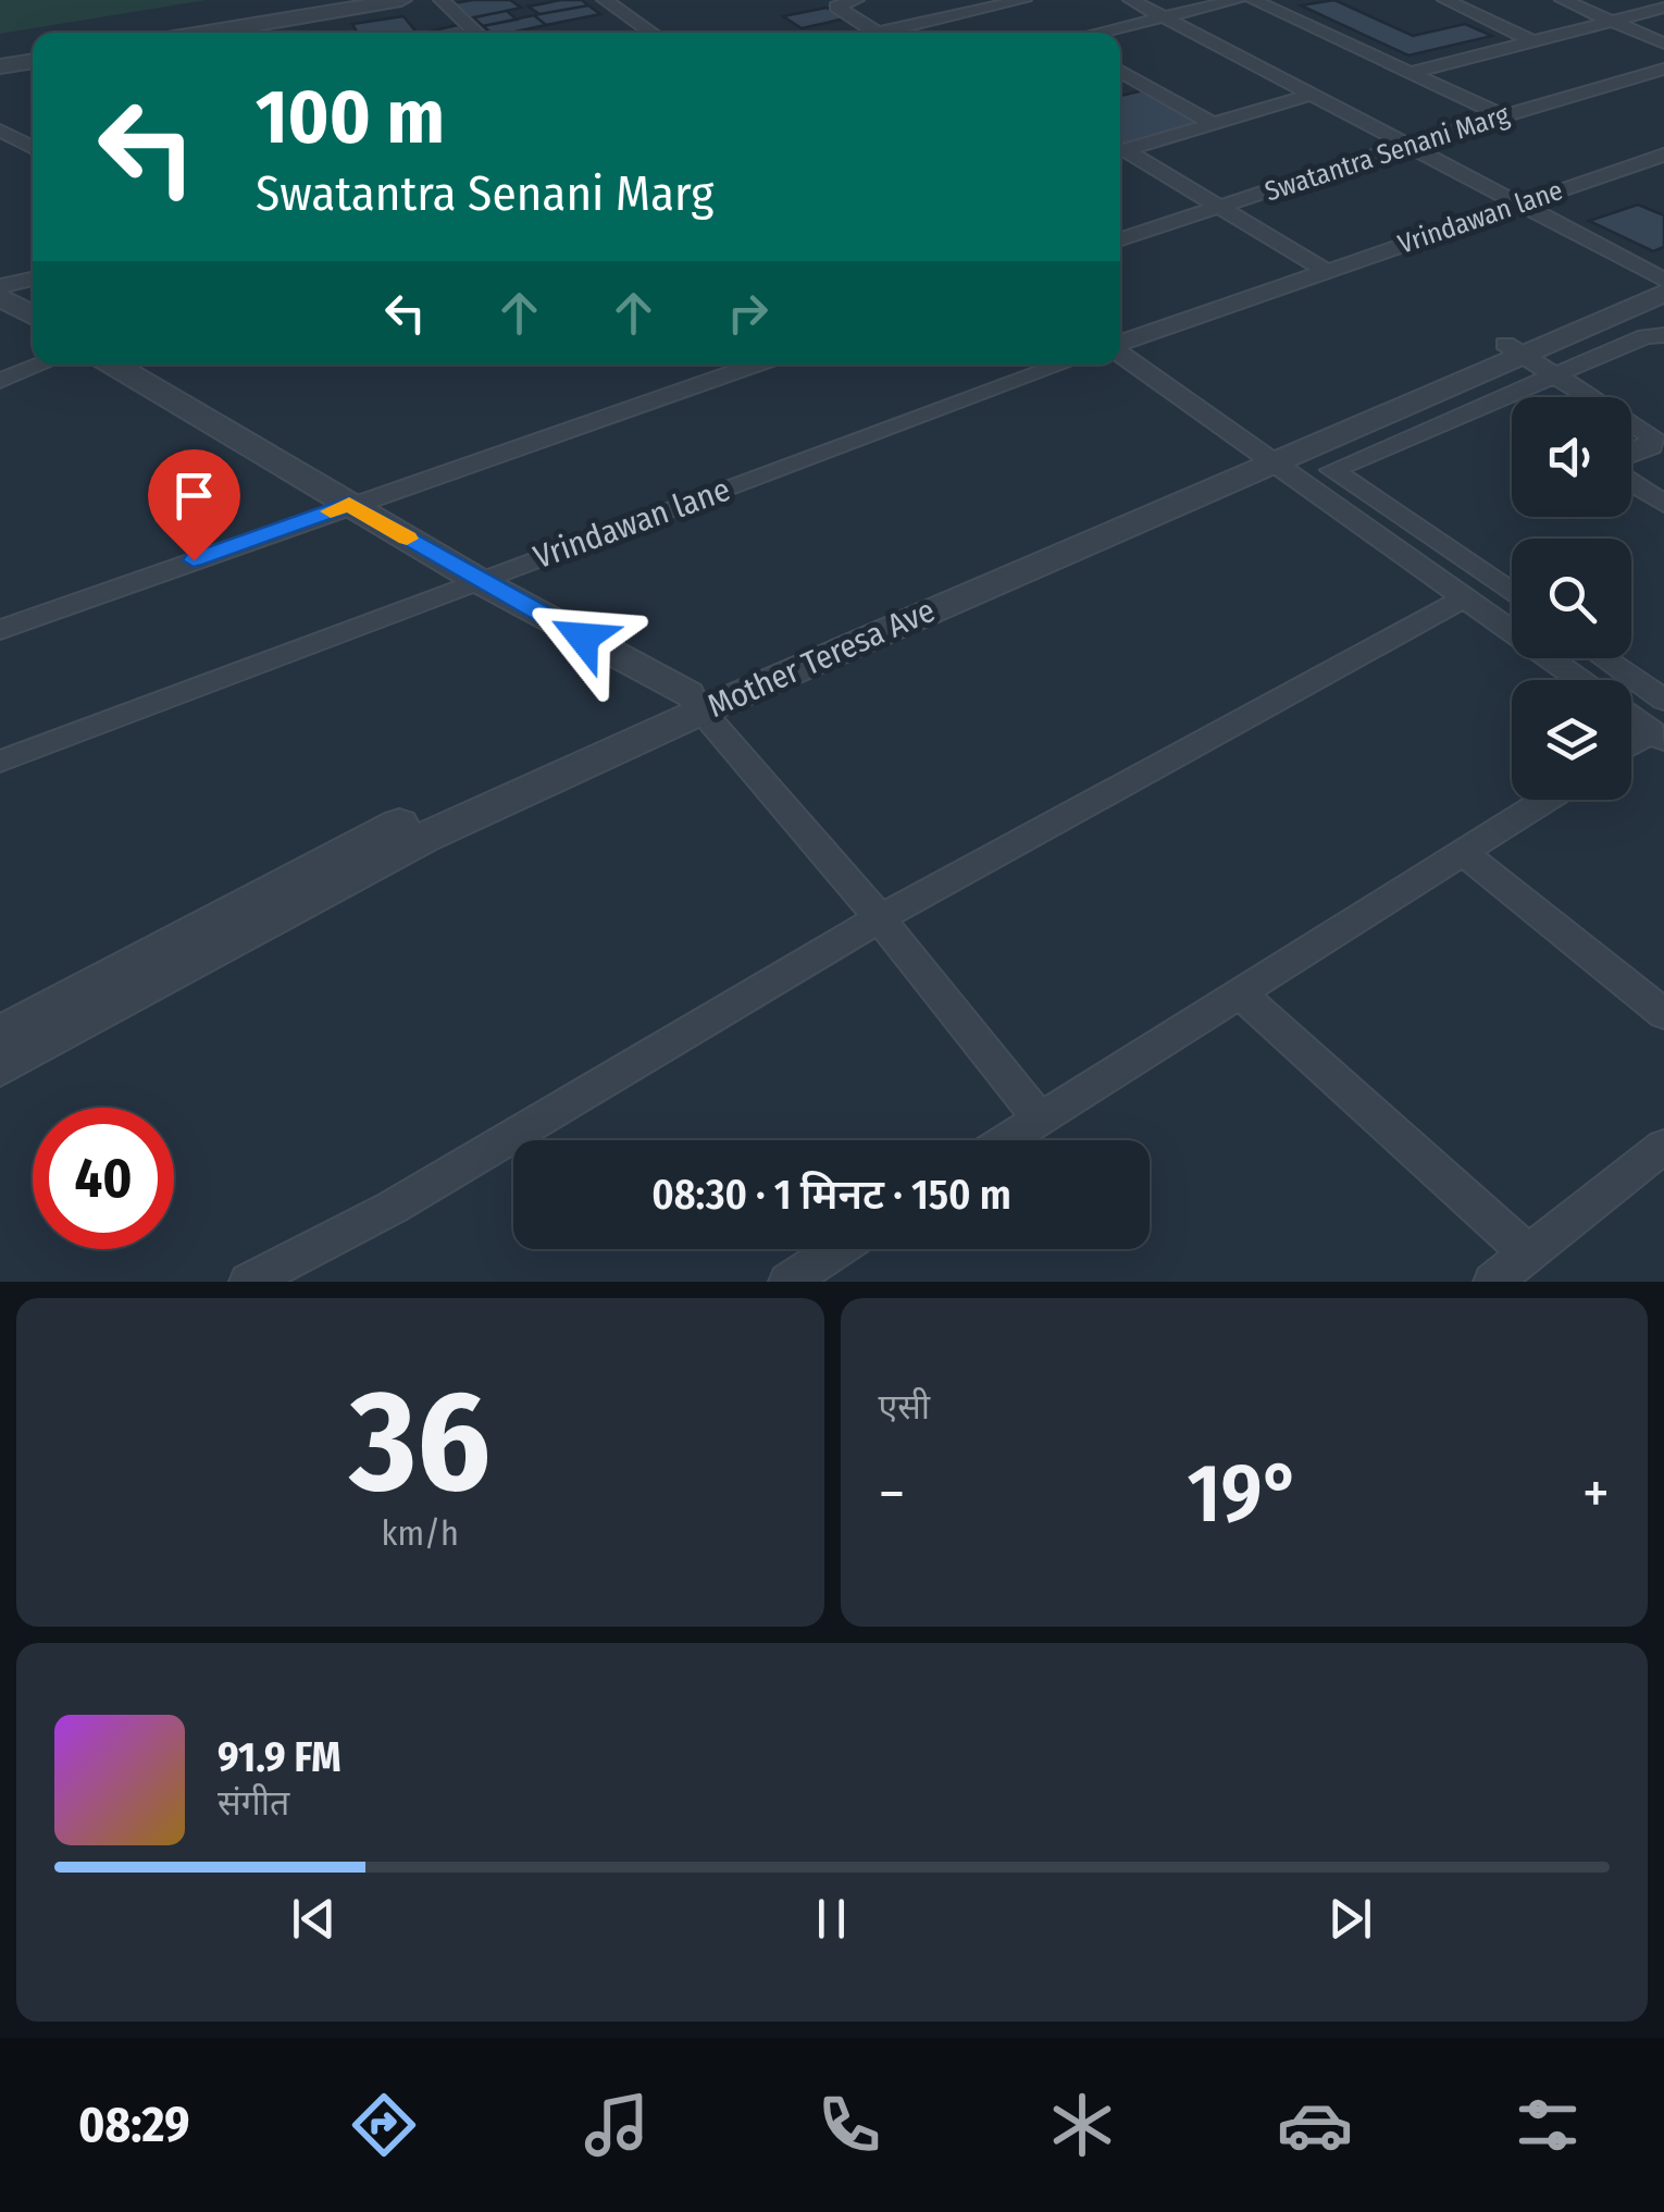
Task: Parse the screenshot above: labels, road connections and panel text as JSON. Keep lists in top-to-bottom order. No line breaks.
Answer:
{"streets":{"street":["Swatantra Senani Marg","Vrindawan lane","Mother Teresa Ave"]},"page":{"turn":["100 m","Swatantra Senani Marg"],"limit":"40","trip":"08:30 · 1 मिनट · 150 m","tile":[["36","km/h"],"एसी"],"heat":["−","19°","+"],"song":["91.9 FM","संगीत"],"tabs":"08:29"}}
